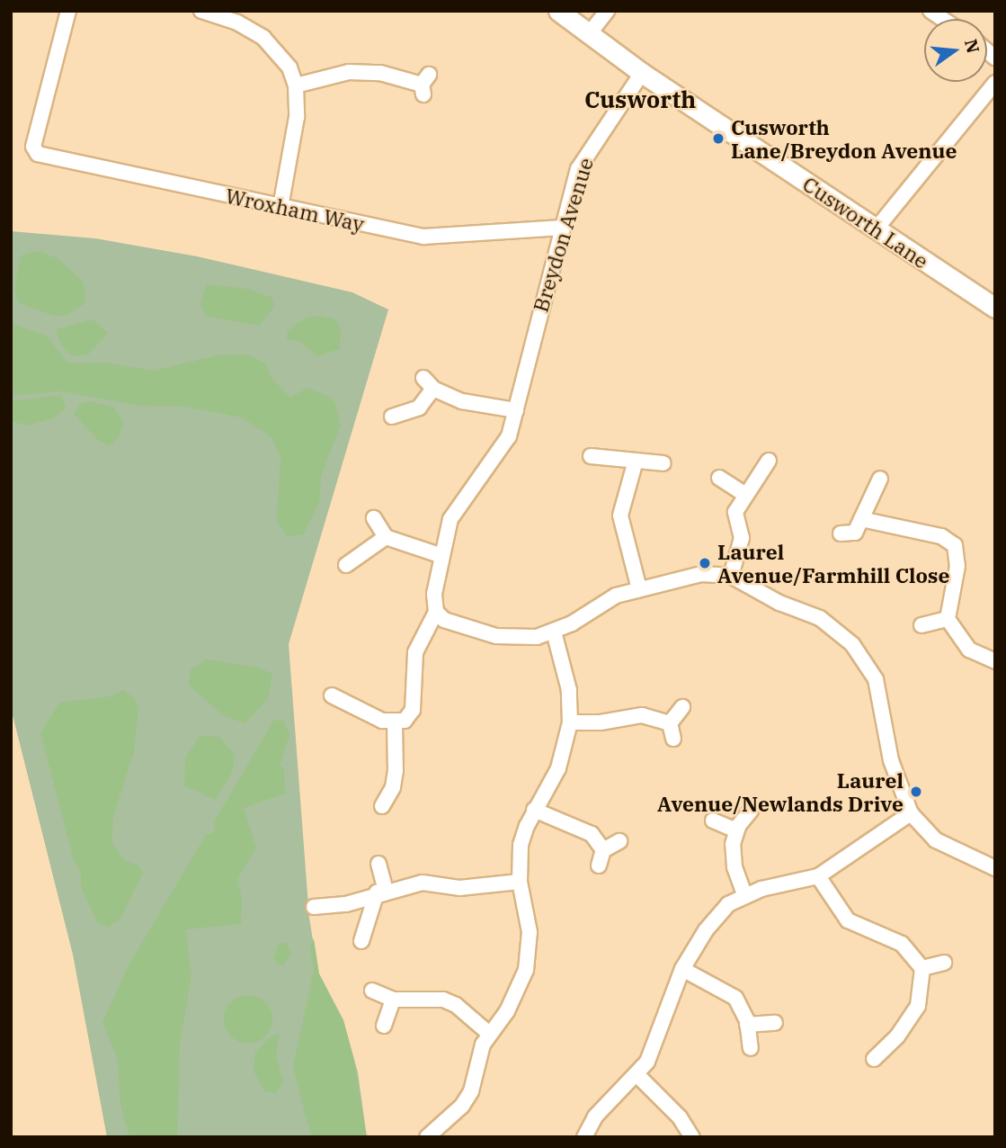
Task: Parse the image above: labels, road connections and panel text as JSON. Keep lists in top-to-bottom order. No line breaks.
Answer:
{"streets":{"street":["Wroxham Way","Cusworth Lane","Breydon Avenue"]},"crossings":[["Wroxham Way","Breydon Avenue"],["Cusworth Lane","Breydon Avenue"]],"districts":["Cusworth"],"places":["Cusworth Lane/Breydon Avenue","Laurel Avenue/Farmhill Close","Laurel Avenue/Newlands Drive"],"north":"right"}
